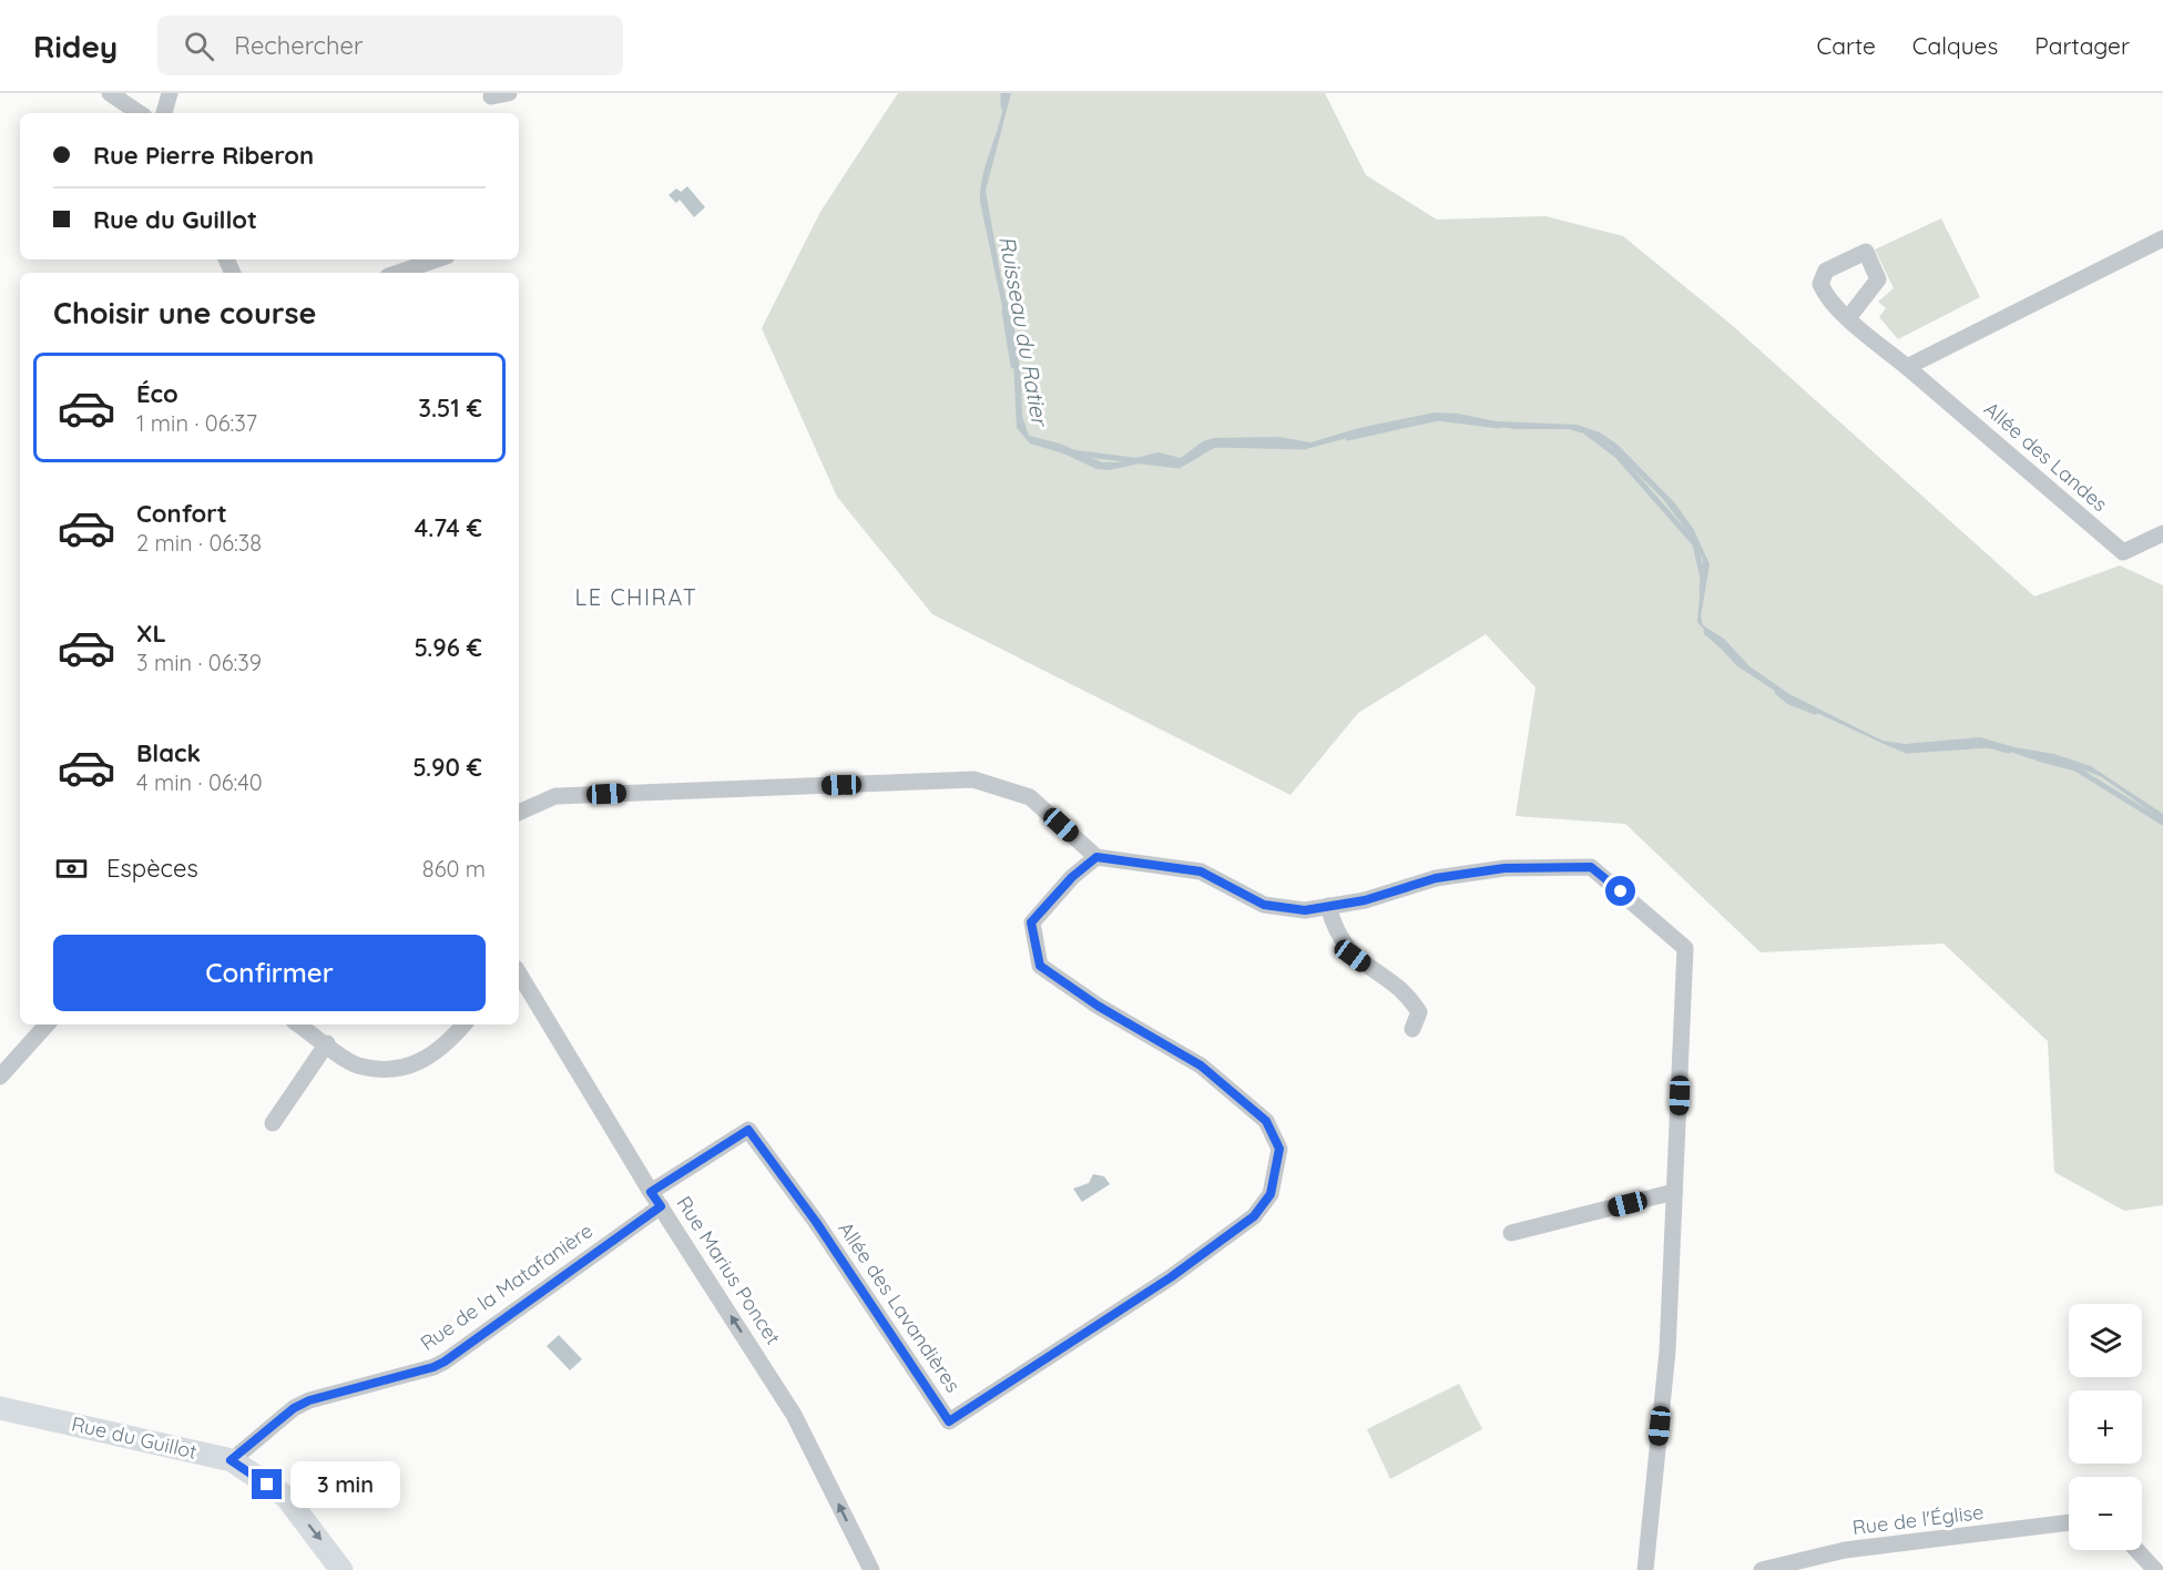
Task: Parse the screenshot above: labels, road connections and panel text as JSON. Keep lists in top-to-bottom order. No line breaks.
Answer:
{"streets":{"street":["Allée des Landes","Rue Marius Poncet","Rue de la Matafanière","Allée des Lavandières","Rue du Guillot","Rue de l'Église"]},"crossings":[["Rue Marius Poncet","Rue de la Matafanière"],["Rue Marius Poncet","Allée des Lavandières"],["Rue de la Matafanière","Allée des Lavandières"],["Rue de la Matafanière","Rue du Guillot"]],"one_way":["Rue Marius Poncet","Rue du Guillot"],"districts":["LE CHIRAT"],"water":["Ruisseau du Ratier"],"page":{"header":"Ridey","search":"Rechercher","nav":["Carte","Calques","Partager"],"banner":["Rue Pierre Riberon","Rue du Guillot"],"heading":"Choisir une course","list":[{"name":"Éco","note":"1 min · 06:37","value":"3.51 €"},{"name":"Confort","note":"2 min · 06:38","value":"4.74 €"},{"name":"XL","note":"3 min · 06:39","value":"5.96 €"},{"name":"Black","note":"4 min · 06:40","value":"5.90 €"}],"pay":["Espèces","860 m"],"buttons":"Confirmer","map_buttons":["+","−"],"bubble":"3 min"}}
